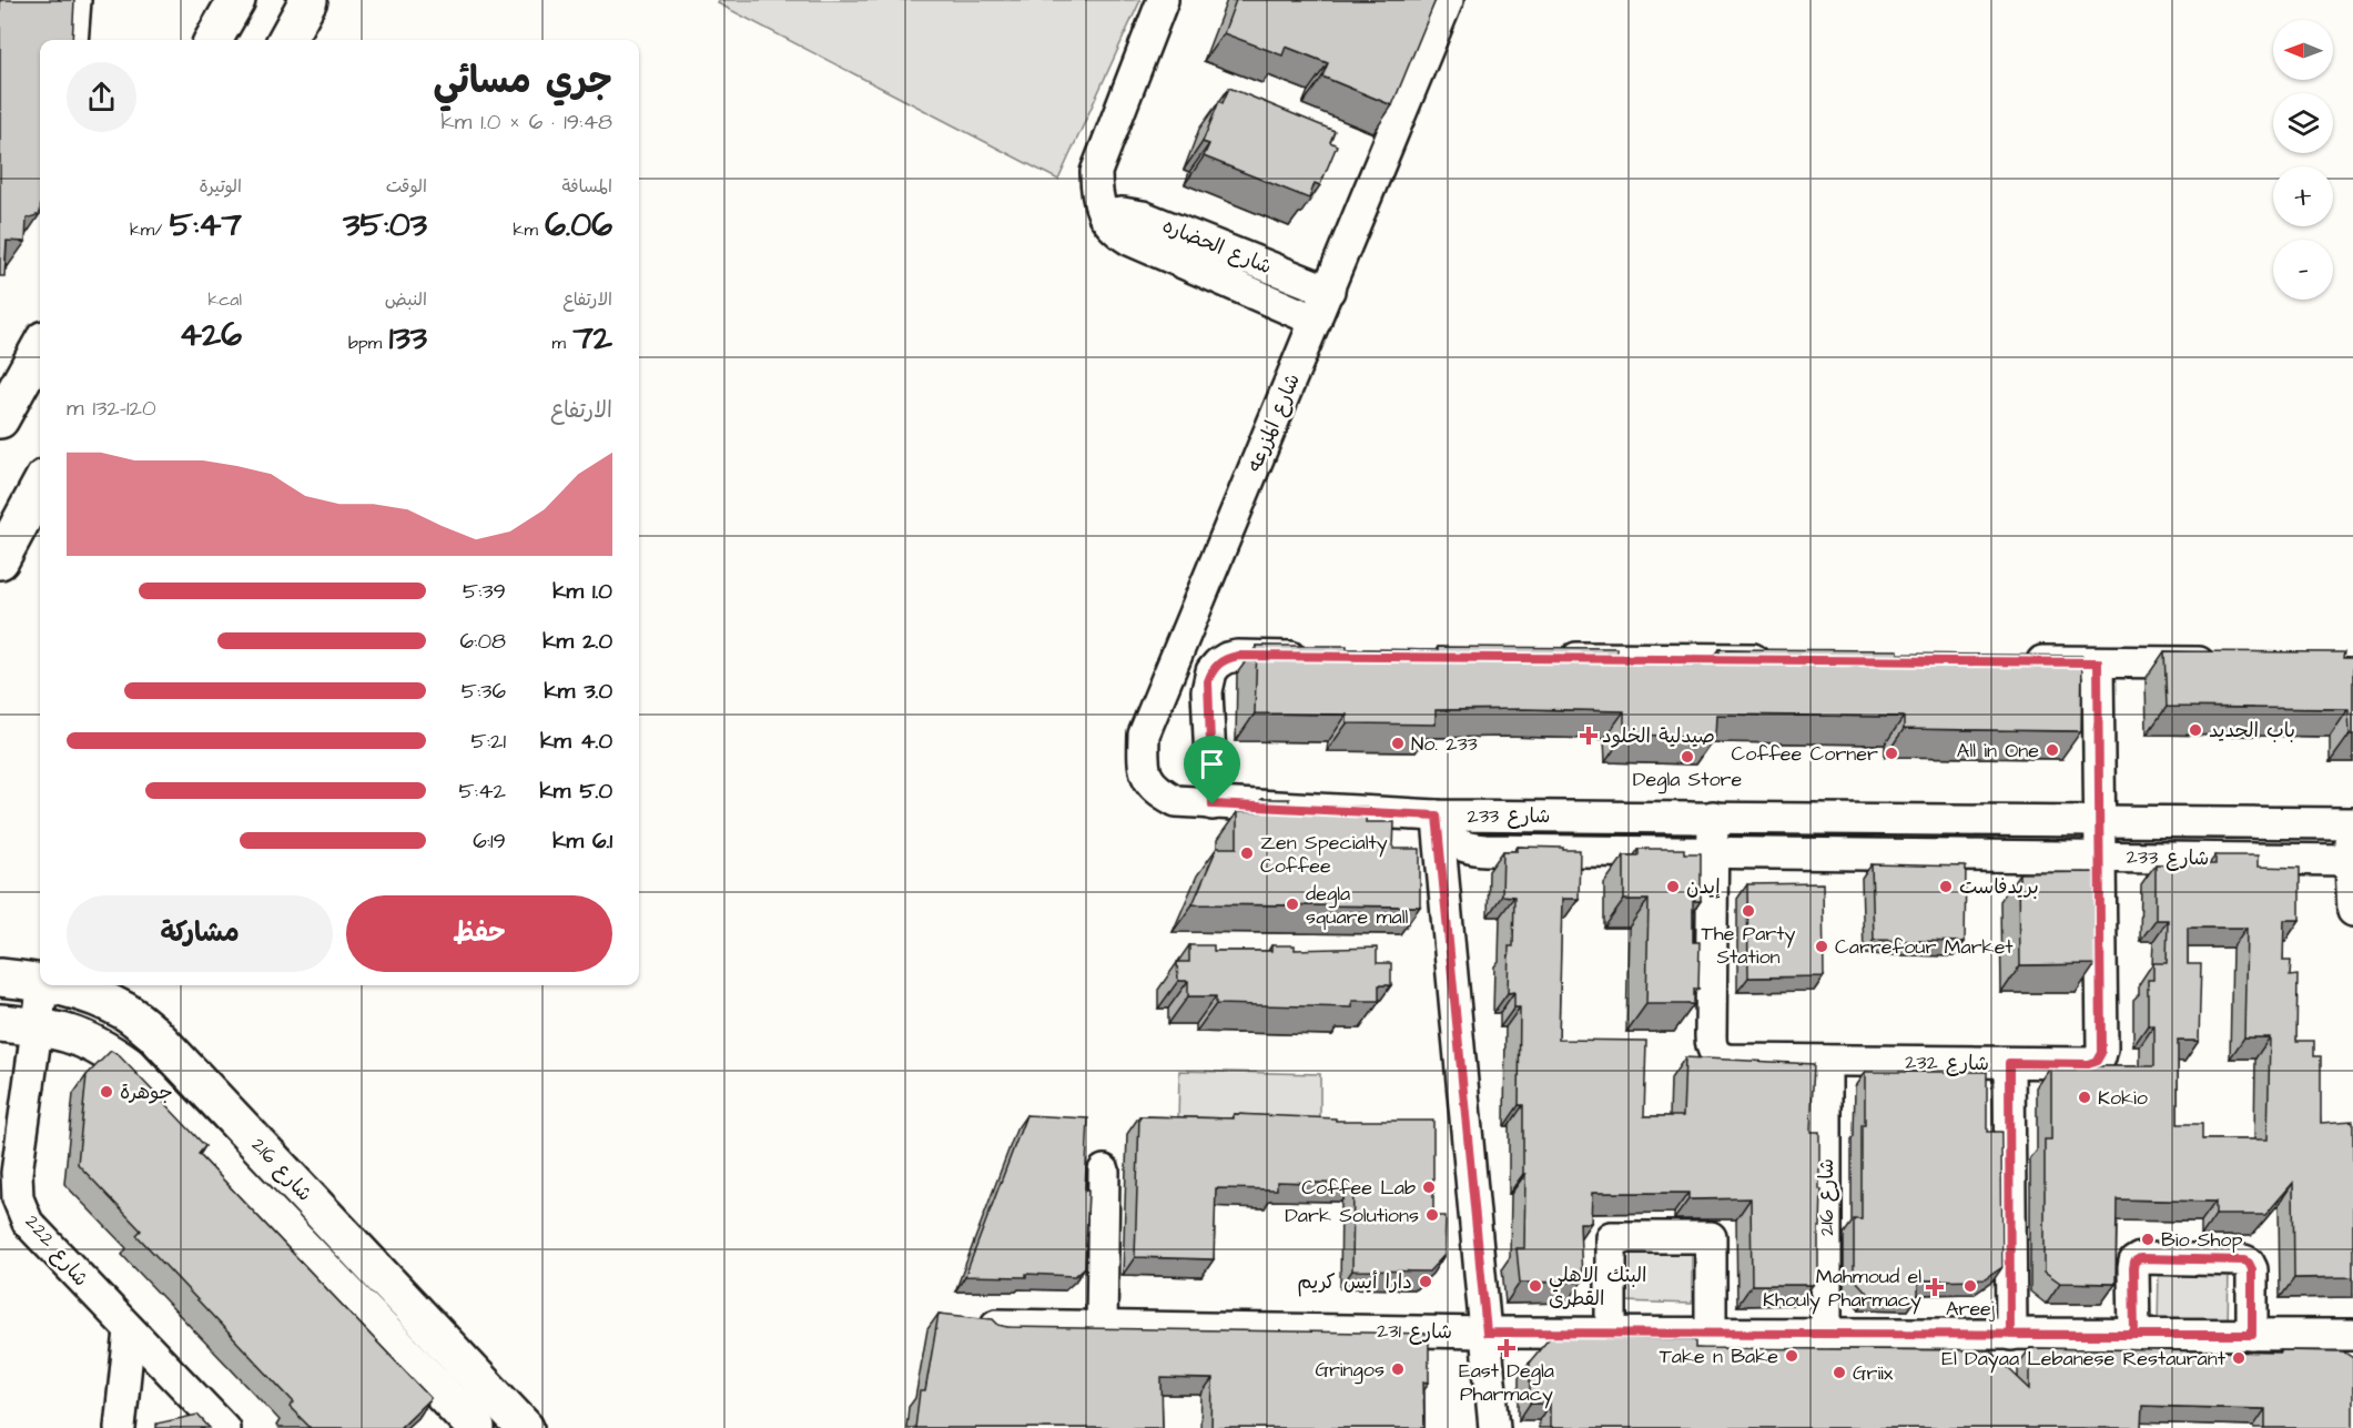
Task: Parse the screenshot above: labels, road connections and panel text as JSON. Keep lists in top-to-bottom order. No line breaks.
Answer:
{"streets":{"main road":["شارع 216"],"street":["شارع الحضاره","شارع المزرعه","شارع 233","شارع 232","شارع 222","شارع 231"]},"crossings":[["شارع الحضاره","شارع المزرعه"],["شارع المزرعه","شارع 233"],["شارع 233","شارع 232"],["شارع 232","شارع 216"],["شارع 216","شارع 222"],["شارع 216","شارع 231"]],"places":{"other":["باب الحديد","No. 233","All in One","Coffee Corner","Degla Store","Zen Specialty Coffee","إيدن","بريدفاست","degla square mall","The Party Station","Carrefour Market","جوهرة","Kokio","Coffee Lab","Dark Solutions","Bio Shop","دارا أيس كريم","البنك الاهلي القطرى","Areej","Take n Bake","El Dayaa Lebanese Restaurant","Gringos","Griix"],"health":["صيدلية الخلود","Mahmoud el Khouly Pharmacy","East Degla Pharmacy"]},"north":"left","page":{"map_buttons":["+","−"],"heading":["جري مسائي","19:48 · 6 × 1.0 km"],"stats":[["المسافة","6.06 km"],["الوقت","35:03"],["الوتيرة","5:47 /km"],["الارتفاع","72 m"],["النبض","133 bpm"],["kcal","426"]],"chart":["الارتفاع","120–132 m"],"list":[{"name":"1.0 km","note":"5:39"},{"name":"2.0 km","note":"6:08"},{"name":"3.0 km","note":"5:36"},{"name":"4.0 km","note":"5:21"},{"name":"5.0 km","note":"5:42"},{"name":"6.1 km","note":"6:19"}],"buttons":["حفظ","مشاركة"]}}
